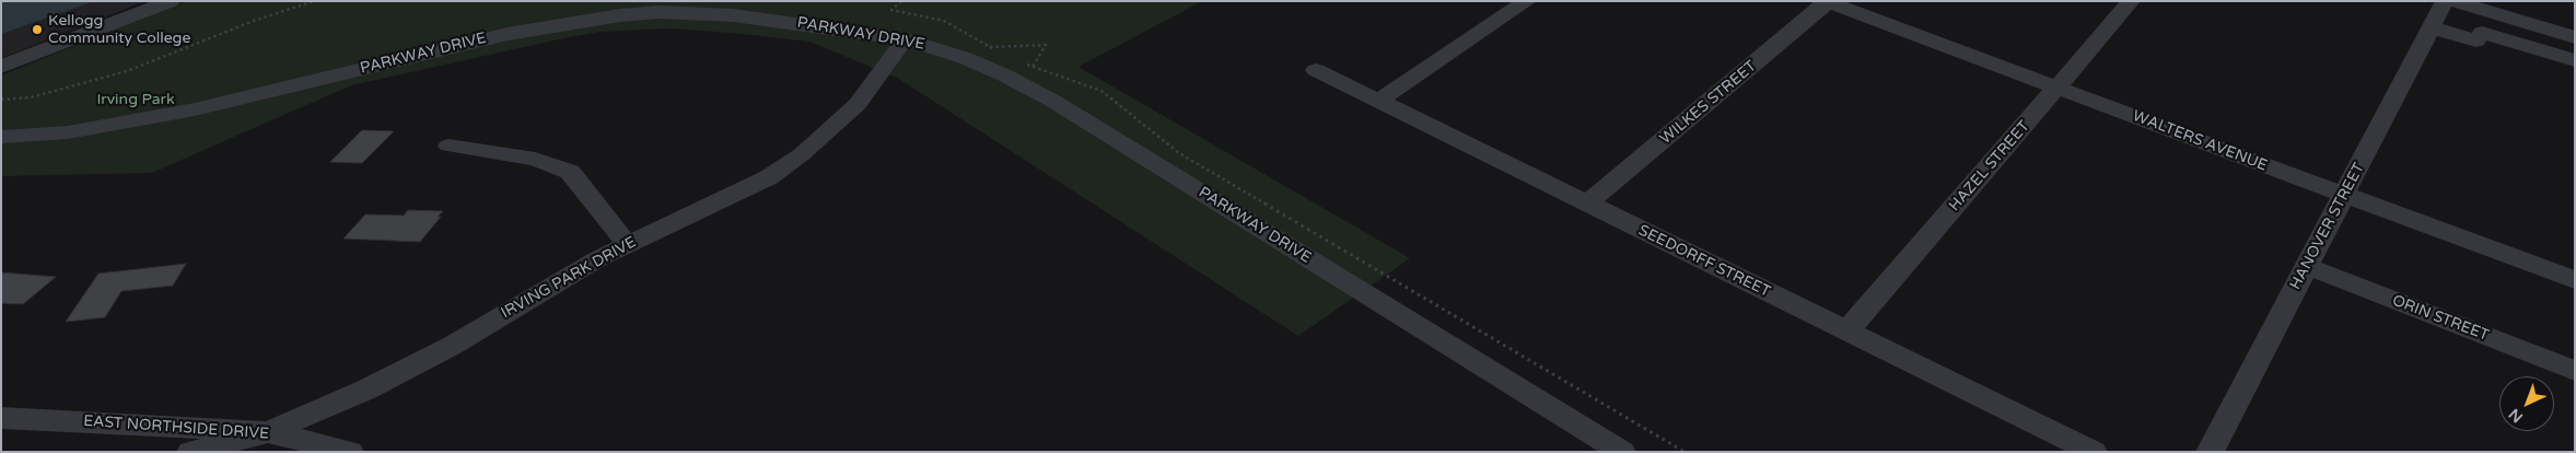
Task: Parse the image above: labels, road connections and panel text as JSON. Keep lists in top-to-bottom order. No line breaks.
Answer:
{"streets":{"street":["PARKWAY DRIVE","WILKES STREET","WALTERS AVENUE","HAZEL STREET","HANOVER STREET","SEEDORFF STREET","IRVING PARK DRIVE","ORIN STREET","EAST NORTHSIDE DRIVE"]},"crossings":[["PARKWAY DRIVE","IRVING PARK DRIVE"],["WILKES STREET","WALTERS AVENUE"],["WILKES STREET","SEEDORFF STREET"],["WALTERS AVENUE","HAZEL STREET"],["WALTERS AVENUE","HANOVER STREET"],["HAZEL STREET","SEEDORFF STREET"],["HANOVER STREET","ORIN STREET"],["IRVING PARK DRIVE","EAST NORTHSIDE DRIVE"]],"parks":["Irving Park"],"places":["Kellogg Community College"],"north":"bottom left"}
